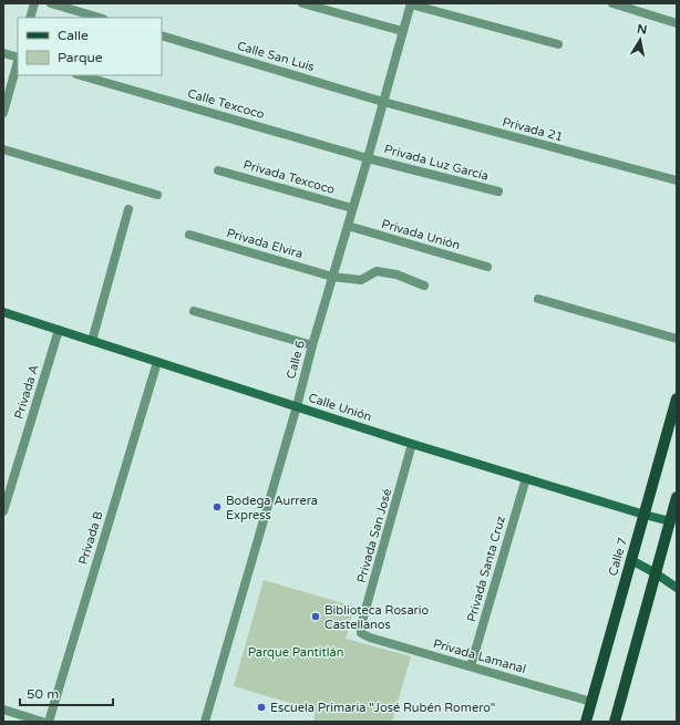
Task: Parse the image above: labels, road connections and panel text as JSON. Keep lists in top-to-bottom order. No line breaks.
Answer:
{"streets":{"main road":["Calle 7"],"street":["Calle San Luis","Calle Texcoco","Privada 21","Privada Luz García","Privada Texcoco","Privada Unión","Privada Elvira","Calle 6","Privada A","Calle Unión","Privada San José","Privada B","Privada Santa Cruz","Privada Lamanal"]},"crossings":[["Calle San Luis","Privada 21"],["Calle San Luis","Calle 6"],["Calle Texcoco","Privada Luz García"],["Calle Texcoco","Calle 6"],["Privada 21","Calle 6"],["Privada Luz García","Calle 6"],["Privada Texcoco","Calle 6"],["Privada Unión","Calle 6"],["Privada Elvira","Calle 6"],["Calle 6","Calle Unión"],["Privada A","Calle Unión"],["Calle Unión","Privada San José"],["Calle Unión","Privada B"],["Calle Unión","Calle 7"],["Calle Unión","Privada Santa Cruz"],["Privada San José","Privada Lamanal"],["Calle 7","Privada Lamanal"],["Privada Santa Cruz","Privada Lamanal"]],"parks":["Parque Pantitlán"],"places":["Bodega Aurrera Express","Biblioteca Rosario Castellanos","Escuela Primaria \"José Rubén Romero\""],"legend":["Calle","Parque"],"scale_bar":"50 m","north":"top"}
